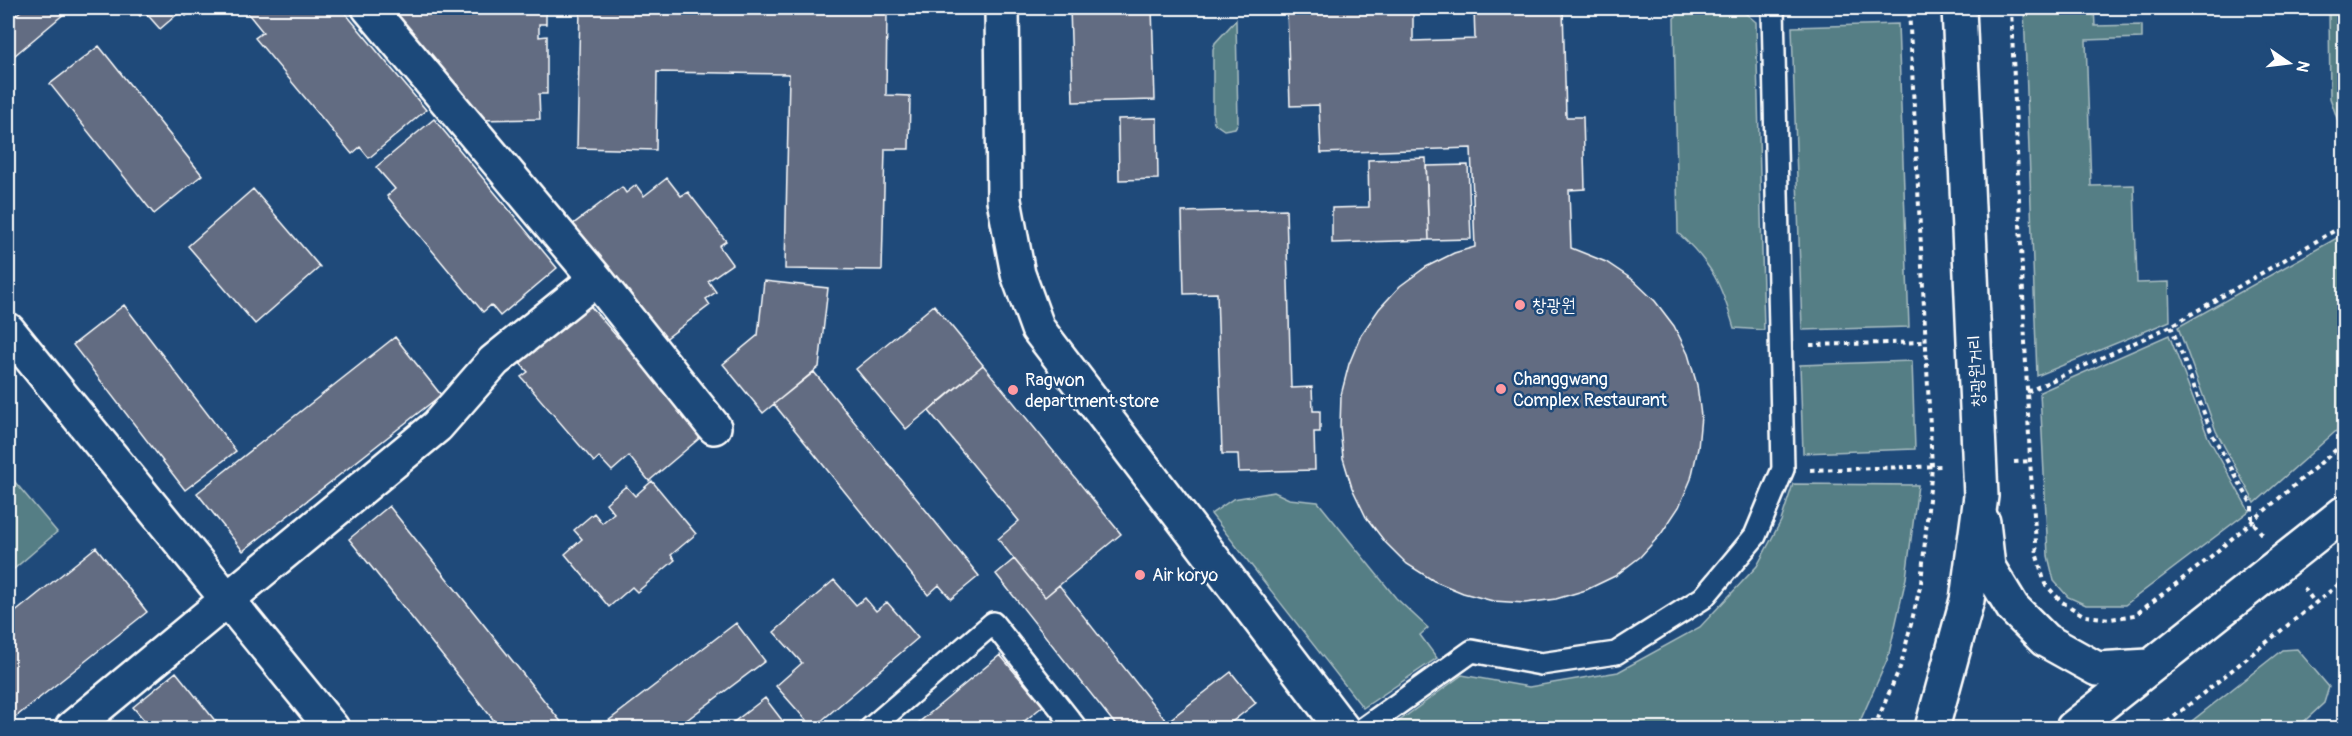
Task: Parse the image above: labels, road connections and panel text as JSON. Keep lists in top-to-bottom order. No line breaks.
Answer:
{"streets":{"street":["창광원거리"]},"places":["창광원","Changgwang Complex Restaurant","Ragwon department store","Air koryo"],"north":"right"}
